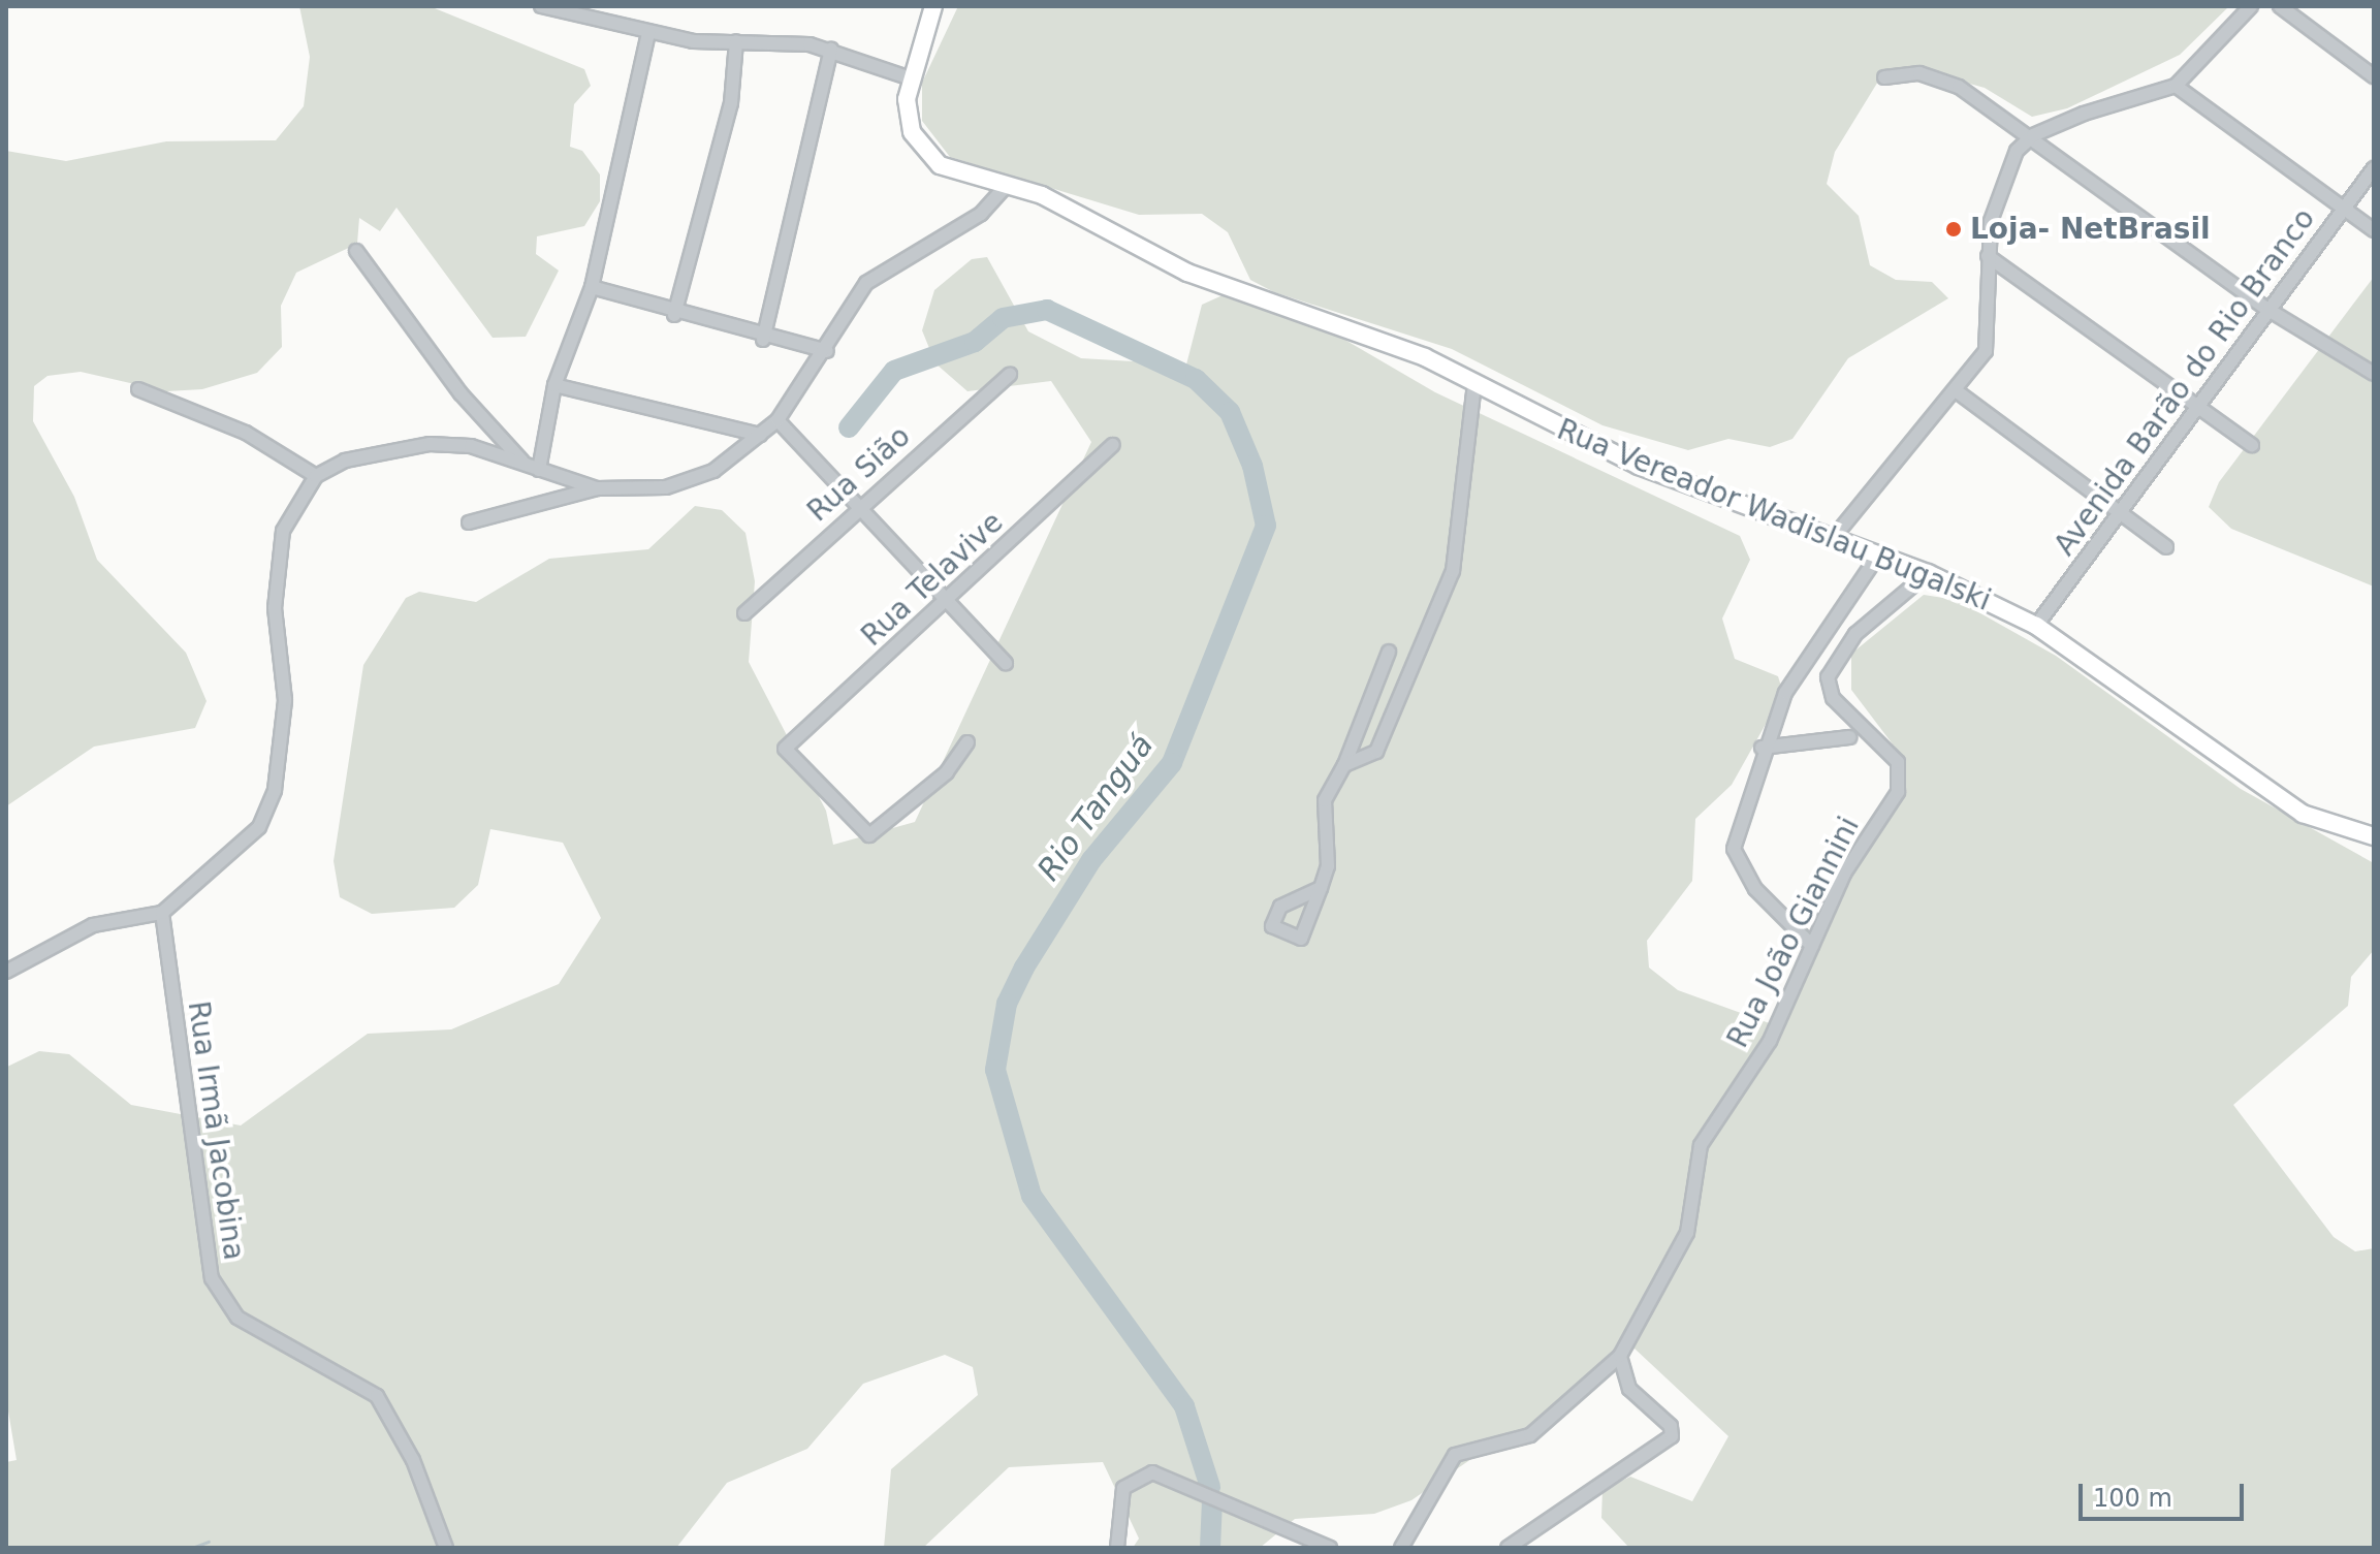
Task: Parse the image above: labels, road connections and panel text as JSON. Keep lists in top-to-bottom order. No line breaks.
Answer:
{"streets":{"main road":["Rua Vereador Wadislau Bugalski"],"street":["Avenida Barão do Rio Branco","Rua Sião","Rua Telavive","Rua João Giannini","Rua Irmã Jacobina"]},"crossings":[["Avenida Barão do Rio Branco","Rua Vereador Wadislau Bugalski"],["Rua Vereador Wadislau Bugalski","Rua João Giannini"]],"water":["Rio Tanguá"],"places":["Loja- NetBrasil"],"scale_bar":"100 m"}
